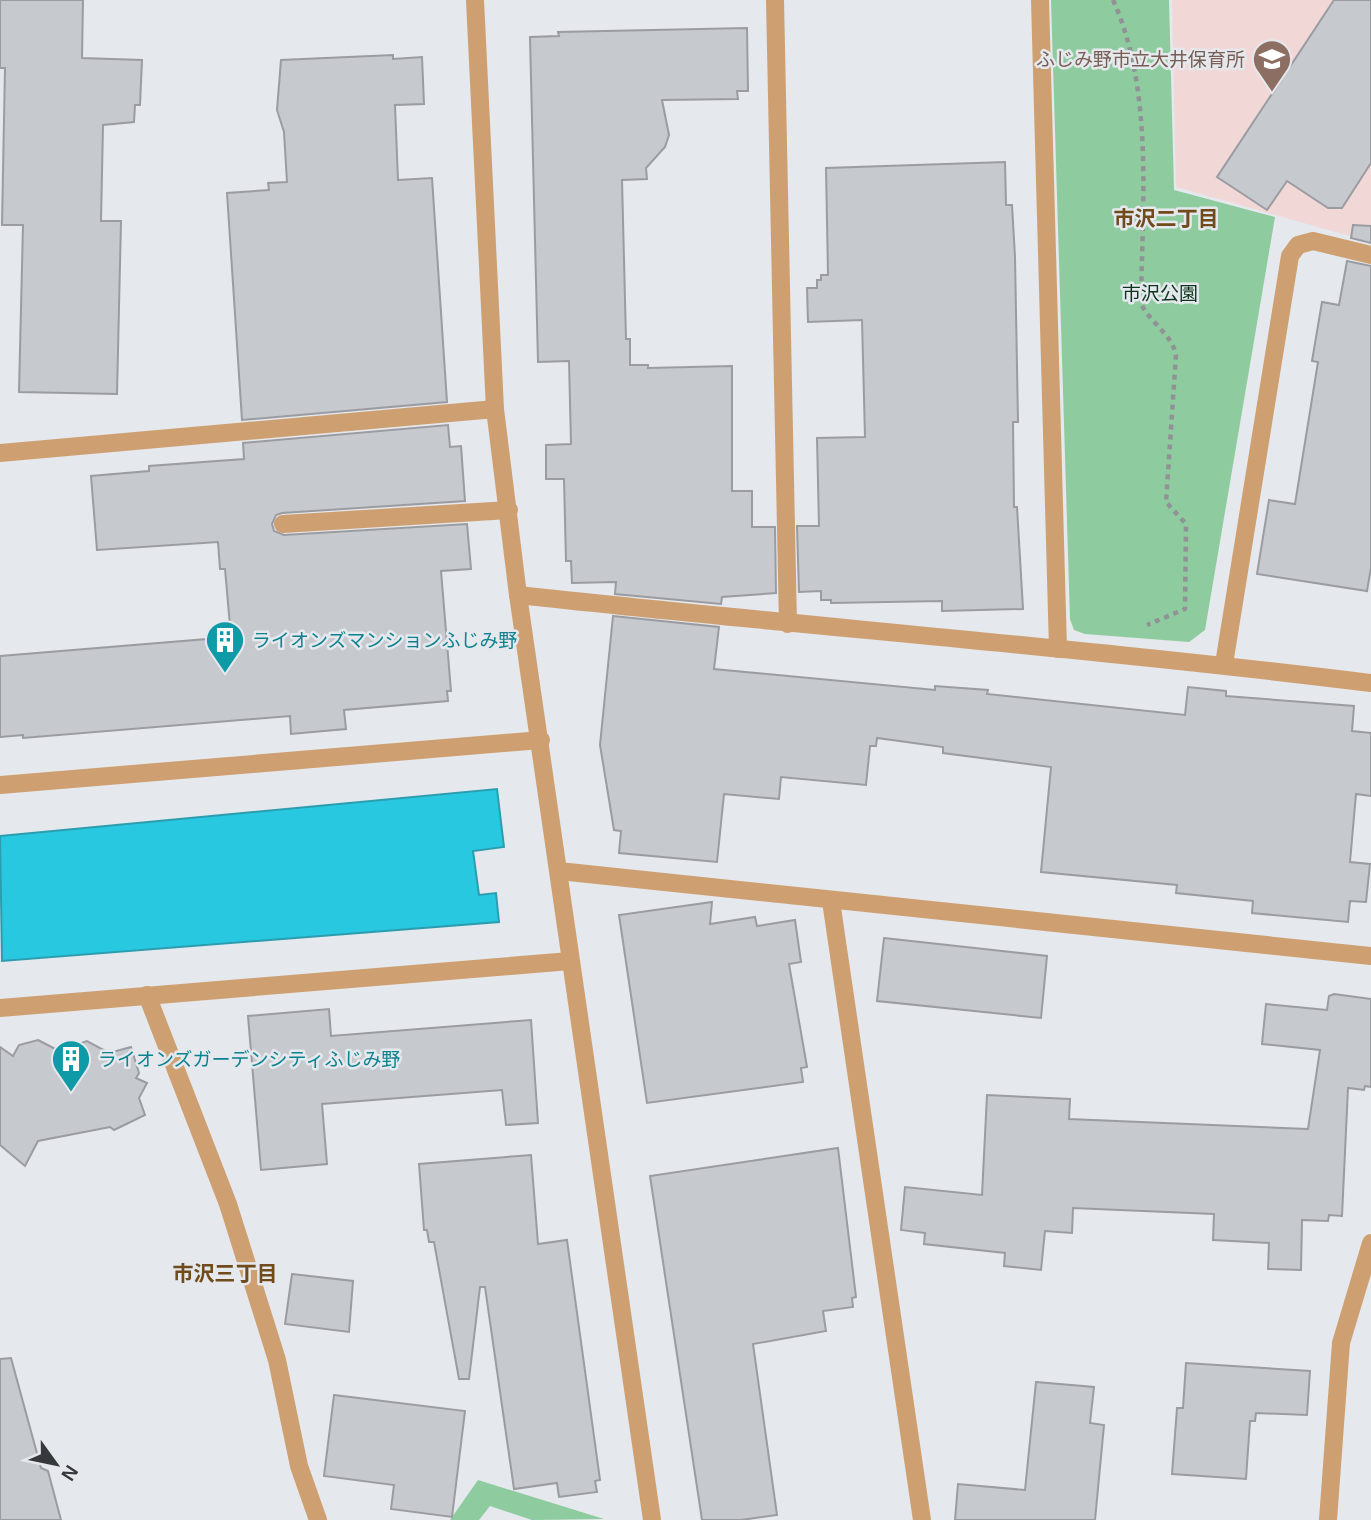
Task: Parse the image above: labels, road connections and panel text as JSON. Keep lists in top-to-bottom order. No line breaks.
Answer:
{"districts":["市沢二丁目","市沢三丁目"],"parks":["市沢公園"],"places":{"school or university":["ふじみ野市立大井保育所"],"building":["ライオンズマンションふじみ野","ライオンズガーデンシティふじみ野"]},"north":"bottom right"}
